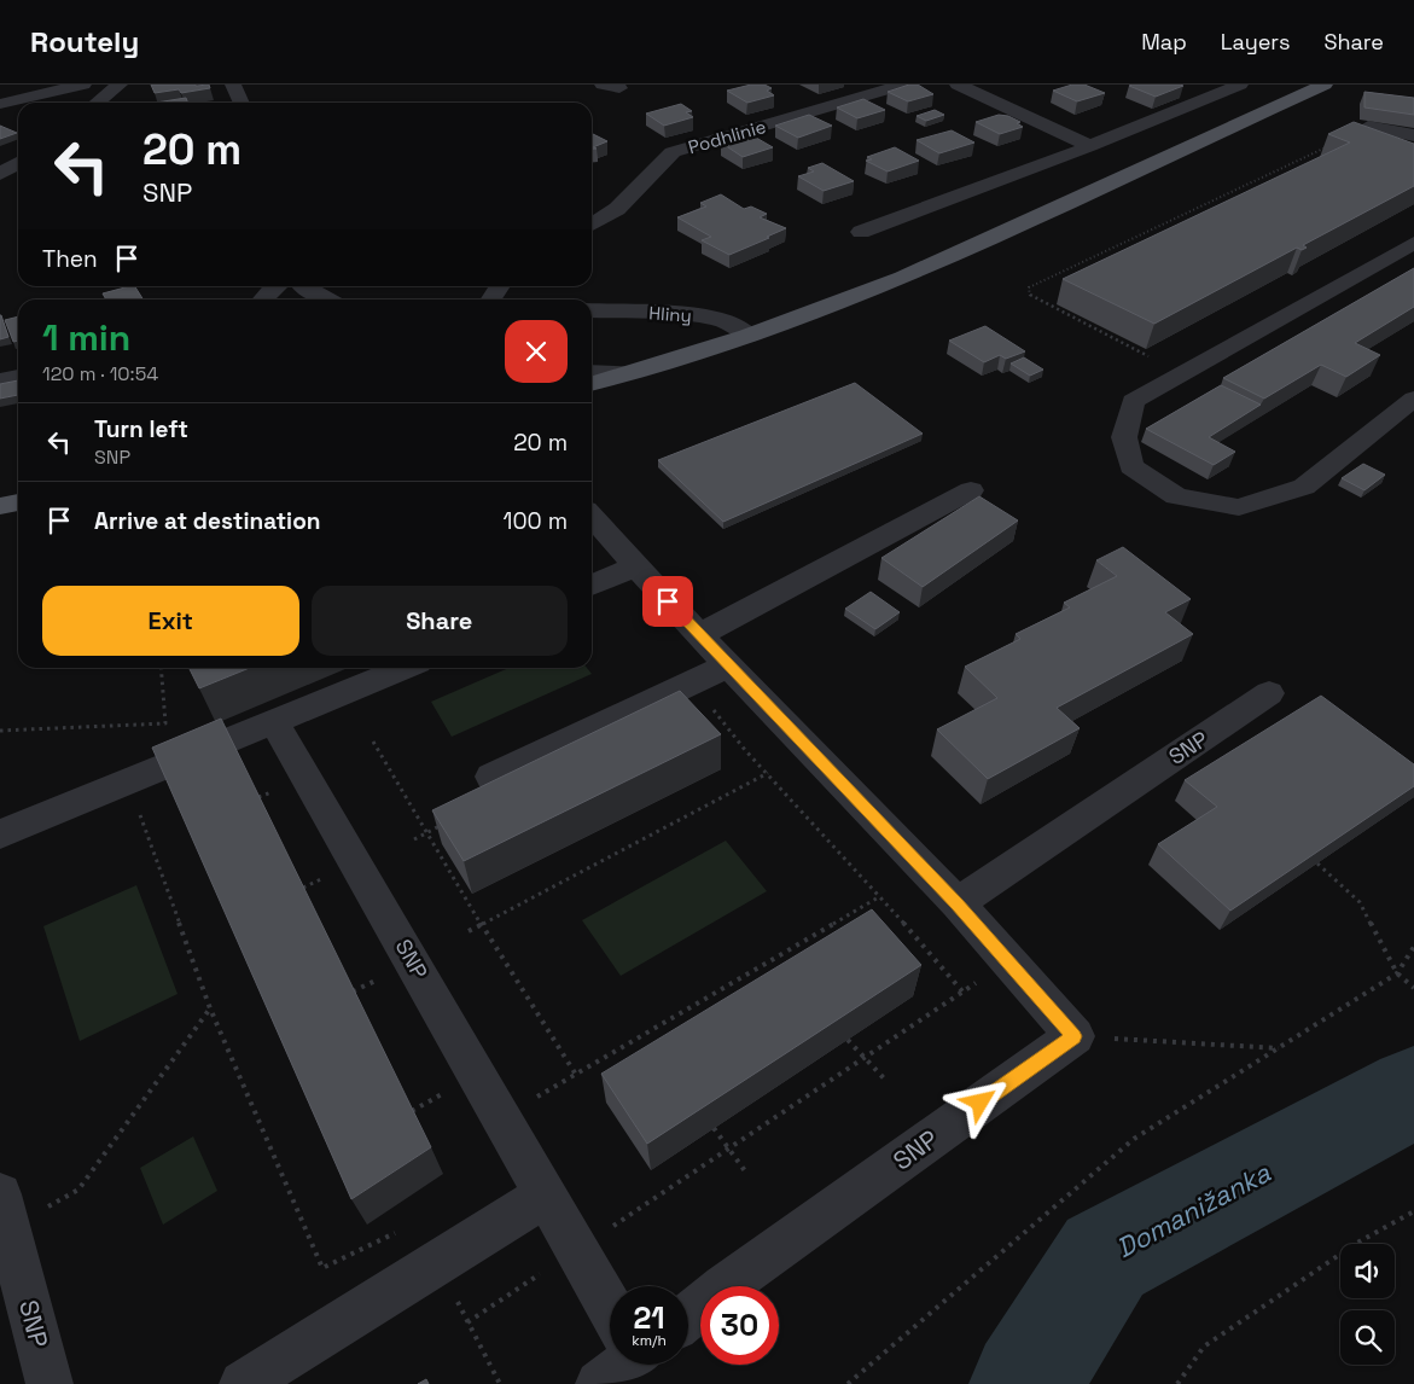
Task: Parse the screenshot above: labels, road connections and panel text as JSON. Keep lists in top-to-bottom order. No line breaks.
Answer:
{"streets":{"street":["Podhlinie","Hliny","SNP"]},"water":["Domanižanka"],"page":{"header":"Routely","nav":["Map","Layers","Share"],"turn":["20 m","SNP"],"then":"Then","heading":["1 min","120 m · 10:54"],"list":[{"name":"Turn left","note":"SNP","value":"20 m"},{"name":"Arrive at destination","value":"100 m"}],"buttons":["Exit","Share"],"speed":"21 km/h","limit":"30"}}
